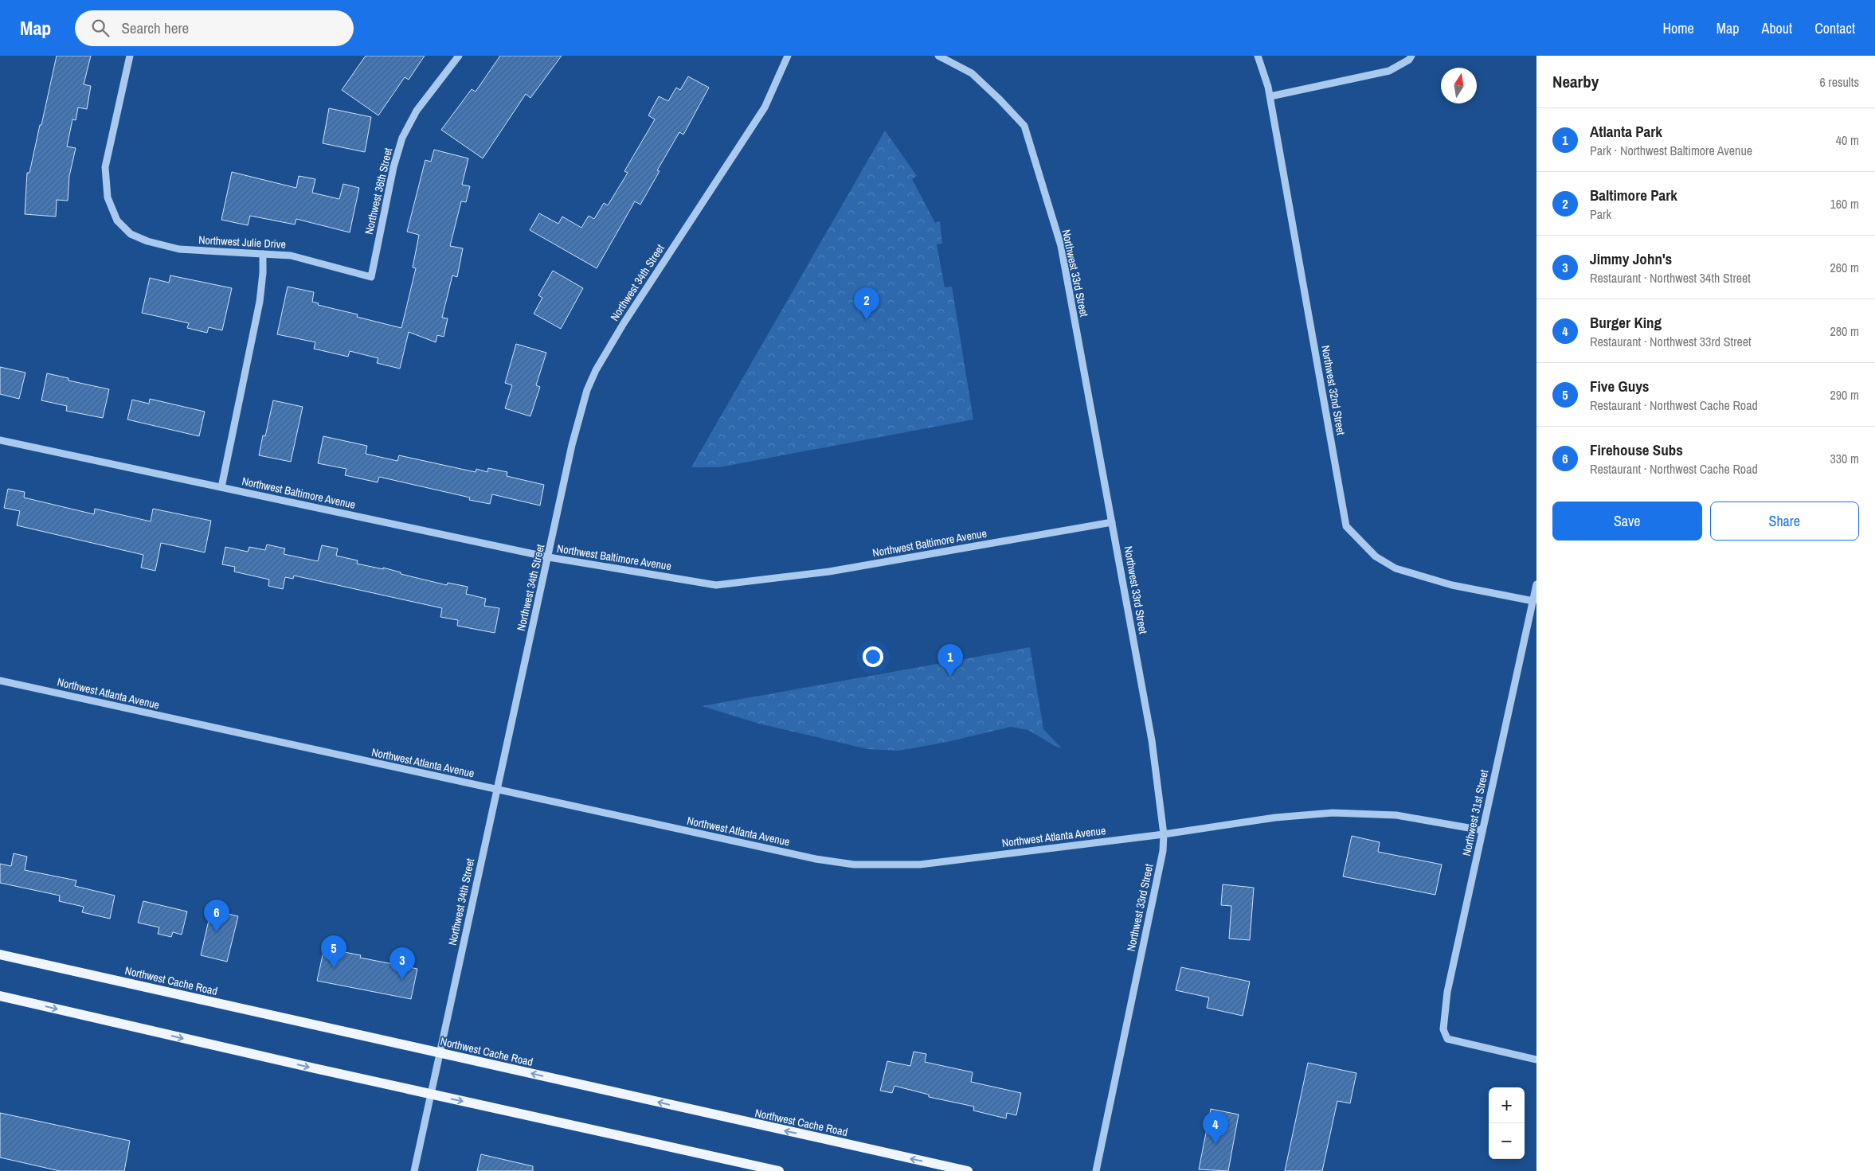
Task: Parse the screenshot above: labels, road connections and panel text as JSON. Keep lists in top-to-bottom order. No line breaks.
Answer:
{"streets":{"main road":["Northwest Cache Road"],"street":["Northwest 36th Street","Northwest Julie Drive","Northwest 33rd Street","Northwest 34th Street","Northwest 32nd Street","Northwest Baltimore Avenue","Northwest Atlanta Avenue","Northwest 31st Street"]},"crossings":[["Northwest 36th Street","Northwest Julie Drive"],["Northwest 33rd Street","Northwest Baltimore Avenue"],["Northwest 33rd Street","Northwest Atlanta Avenue"],["Northwest 34th Street","Northwest Baltimore Avenue"],["Northwest 34th Street","Northwest Atlanta Avenue"],["Northwest 34th Street","Northwest Cache Road"],["Northwest 32nd Street","Northwest 31st Street"],["Northwest Atlanta Avenue","Northwest 31st Street"]],"north":"top","page":{"header":"Map","search":"Search here","nav":["Home","Map","About","Contact"],"heading":["Nearby","6 results"],"list":[{"mark":"1","name":"Atlanta Park","note":"Park · Northwest Baltimore Avenue","value":"40 m"},{"mark":"2","name":"Baltimore Park","note":"Park","value":"160 m"},{"mark":"3","name":"Jimmy John's","note":"Restaurant · Northwest 34th Street","value":"260 m"},{"mark":"4","name":"Burger King","note":"Restaurant · Northwest 33rd Street","value":"280 m"},{"mark":"5","name":"Five Guys","note":"Restaurant · Northwest Cache Road","value":"290 m"},{"mark":"6","name":"Firehouse Subs","note":"Restaurant · Northwest Cache Road","value":"330 m"}],"pins":["2","1","6","5","3","4"],"buttons":["Save","Share"],"map_buttons":["+","−"]}}
